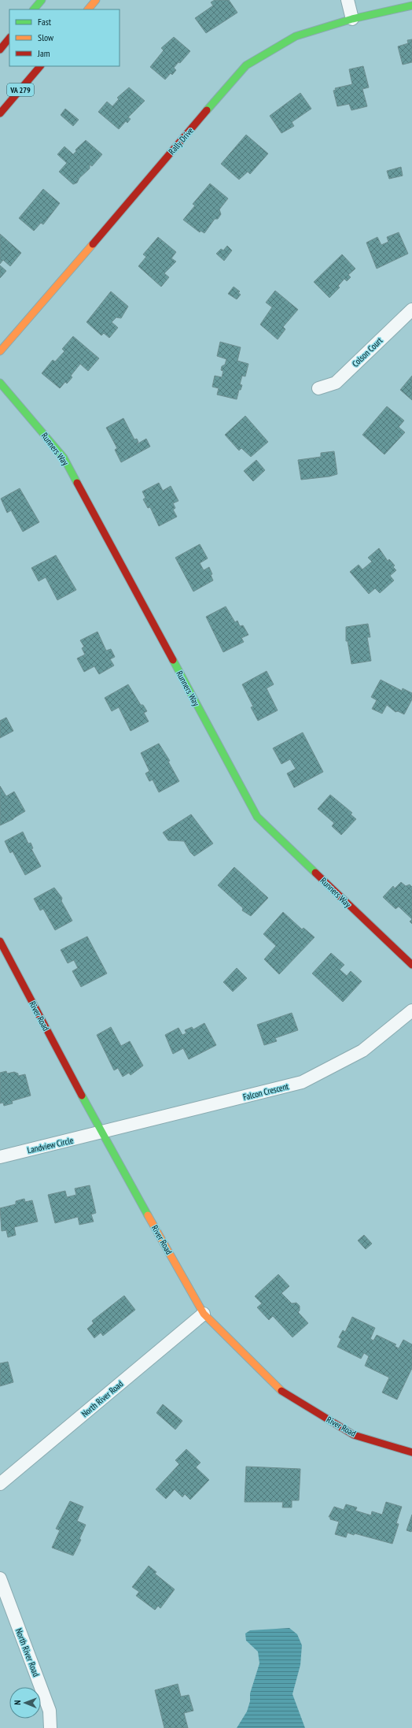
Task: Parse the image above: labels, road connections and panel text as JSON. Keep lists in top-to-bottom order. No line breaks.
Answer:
{"streets":{"street":["VA 279","Rally Drive","Colson Court","Runners Way","River Road","Falcon Crescent","Landview Circle","North River Road"]},"crossings":[["River Road","Falcon Crescent"],["River Road","Landview Circle"],["River Road","North River Road"],["Falcon Crescent","Landview Circle"]],"legend":["Fast","Slow","Jam"],"north":"left"}
